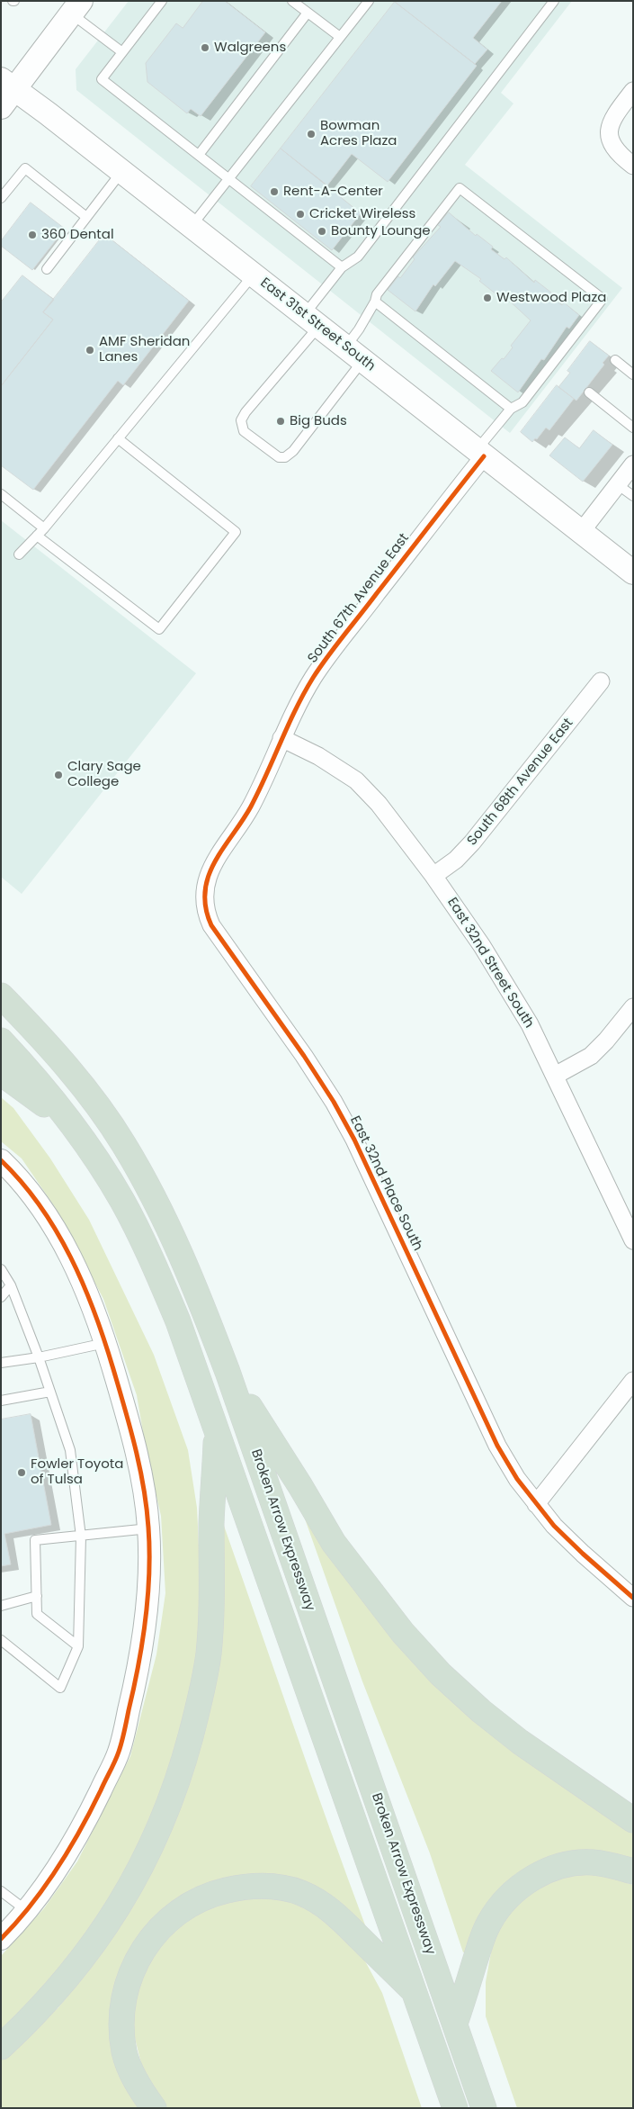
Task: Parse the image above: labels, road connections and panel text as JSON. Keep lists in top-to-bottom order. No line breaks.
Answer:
{"streets":{"highway":["Broken Arrow Expressway"],"main road":["East 31st Street South"],"street":["South 67th Avenue East","South 68th Avenue East","East 32nd Street South","East 32nd Place South"]},"crossings":[["East 31st Street South","South 67th Avenue East"],["South 67th Avenue East","East 32nd Street South"],["South 67th Avenue East","East 32nd Place South"],["South 68th Avenue East","East 32nd Street South"]],"places":["Walgreens","Bowman Acres Plaza","Rent-A-Center","Cricket Wireless","Bounty Lounge","360 Dental","Westwood Plaza","AMF Sheridan Lanes","Big Buds","Clary Sage College","Fowler Toyota of Tulsa"]}
